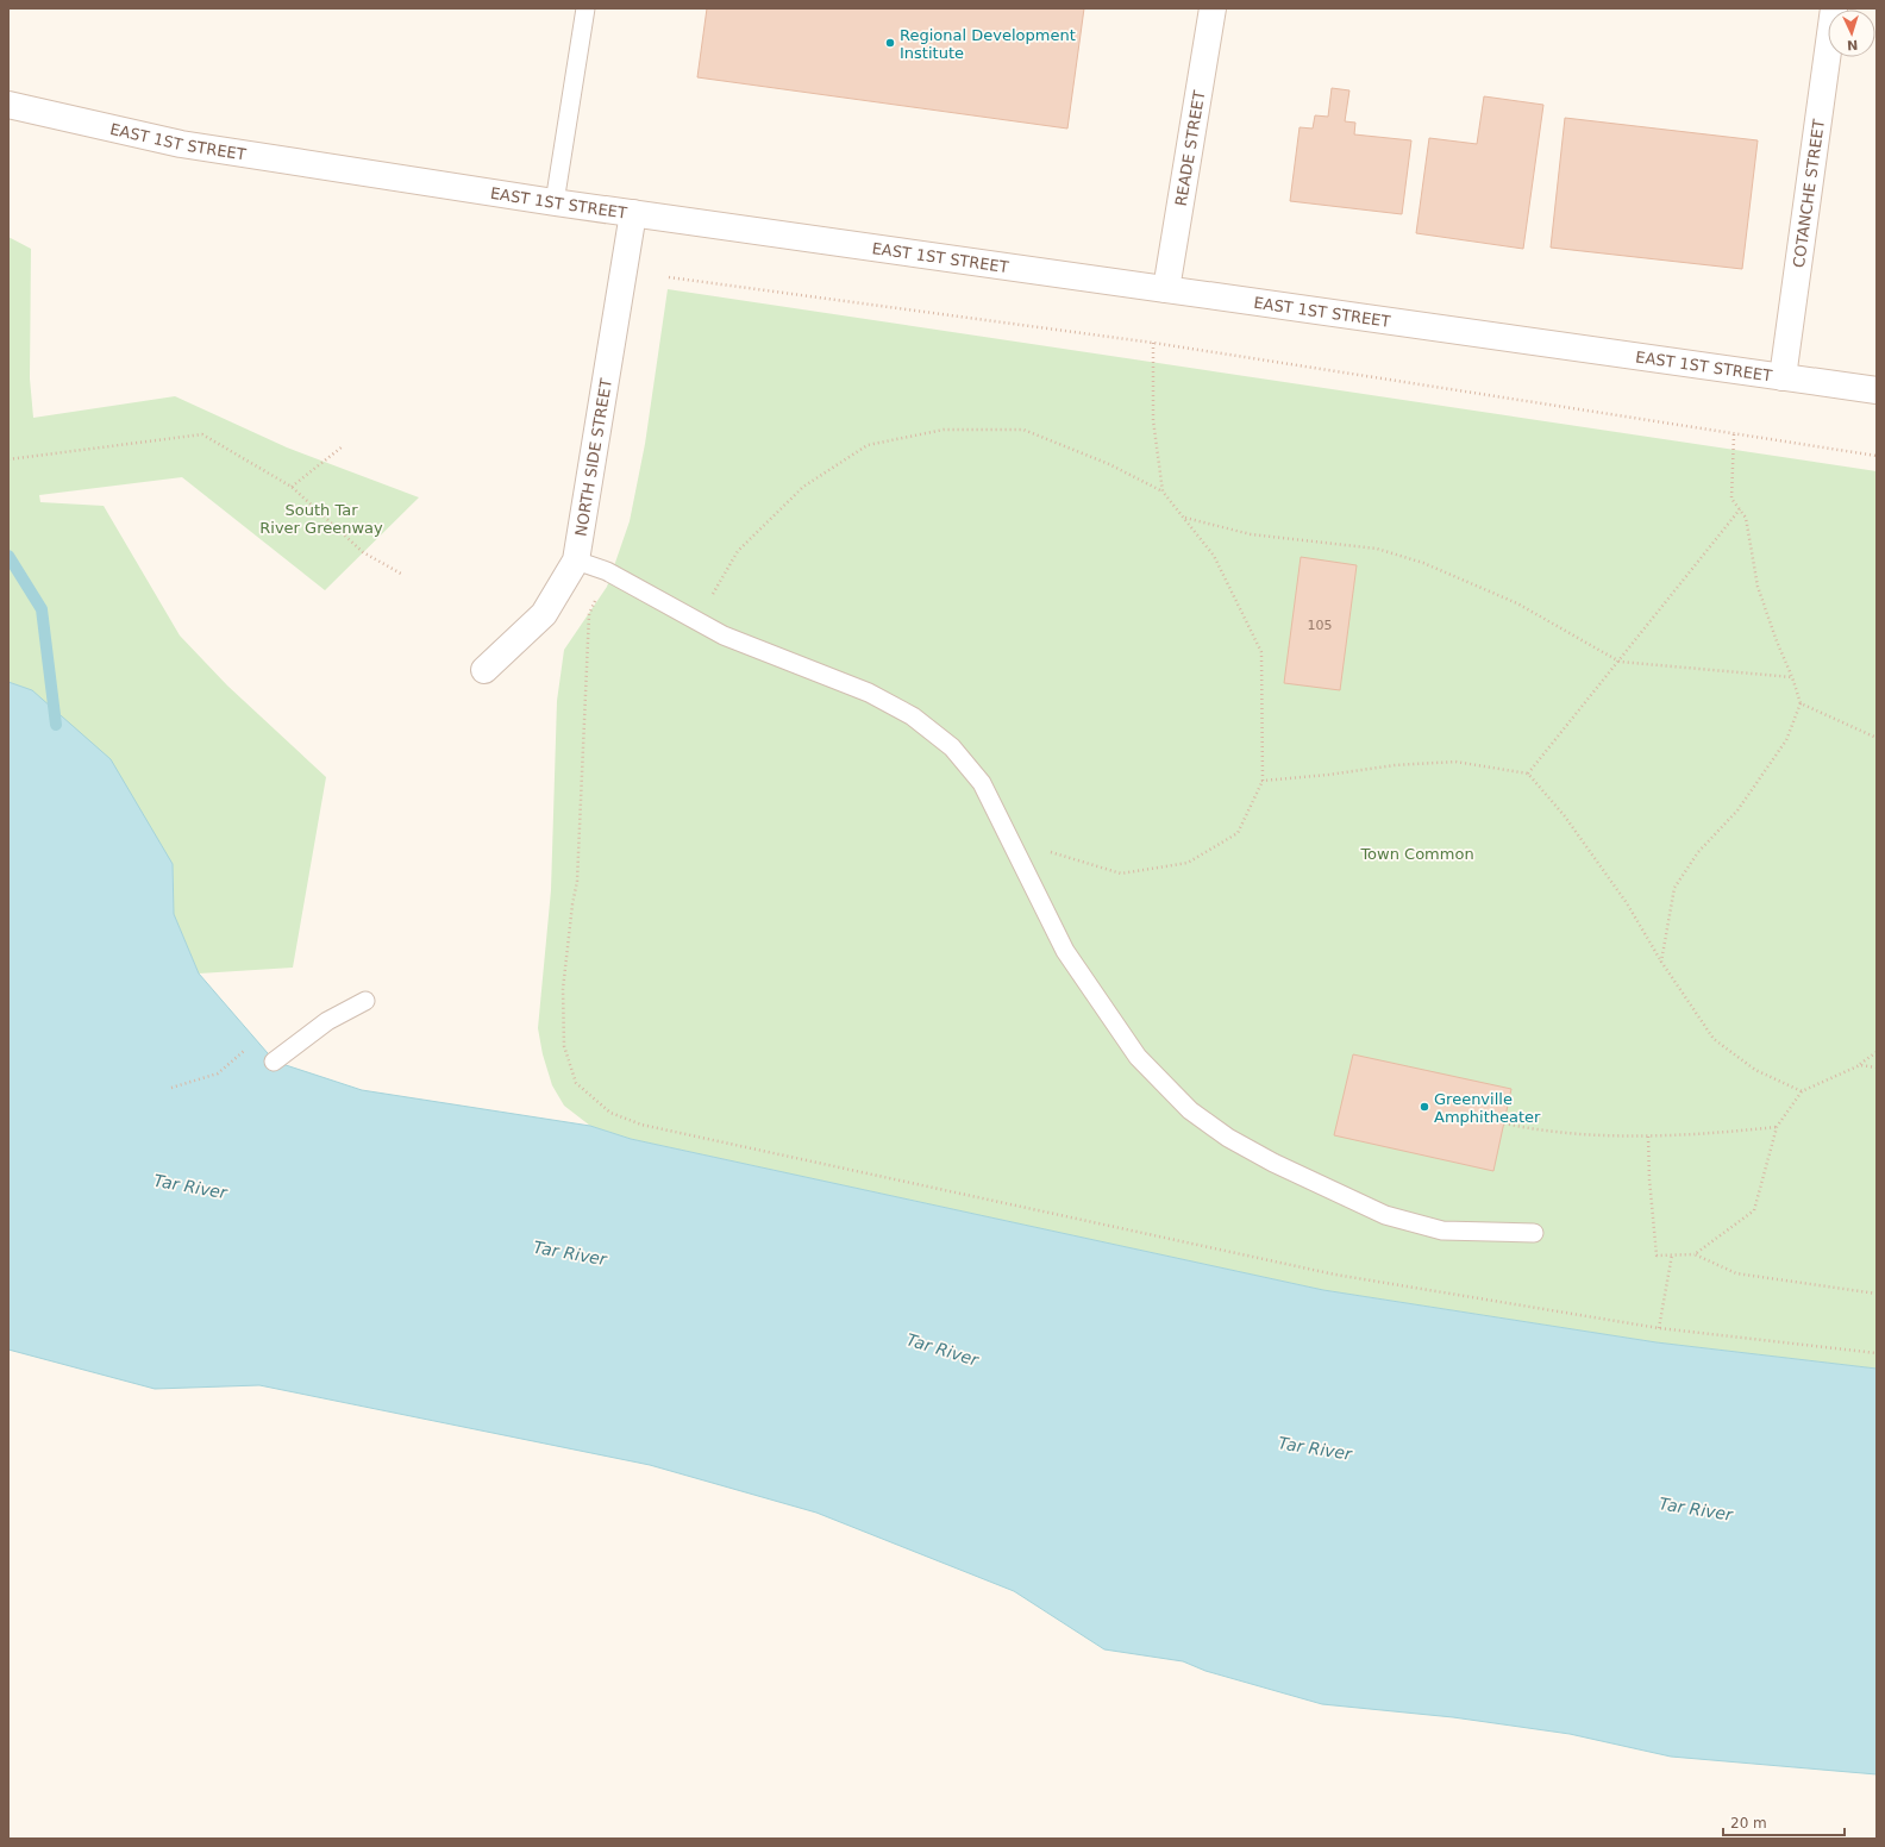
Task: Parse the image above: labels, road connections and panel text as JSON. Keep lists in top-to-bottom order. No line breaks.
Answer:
{"streets":{"street":["EAST 1ST STREET","READE STREET","COTANCHE STREET","NORTH SIDE STREET"]},"crossings":[["EAST 1ST STREET","READE STREET"],["EAST 1ST STREET","COTANCHE STREET"],["EAST 1ST STREET","NORTH SIDE STREET"]],"water":["Tar River"],"parks":["South Tar River Greenway","Town Common"],"places":["Regional Development Institute","Greenville Amphitheater"],"house_numbers":["105"],"scale_bar":"20 m","north":"bottom"}
